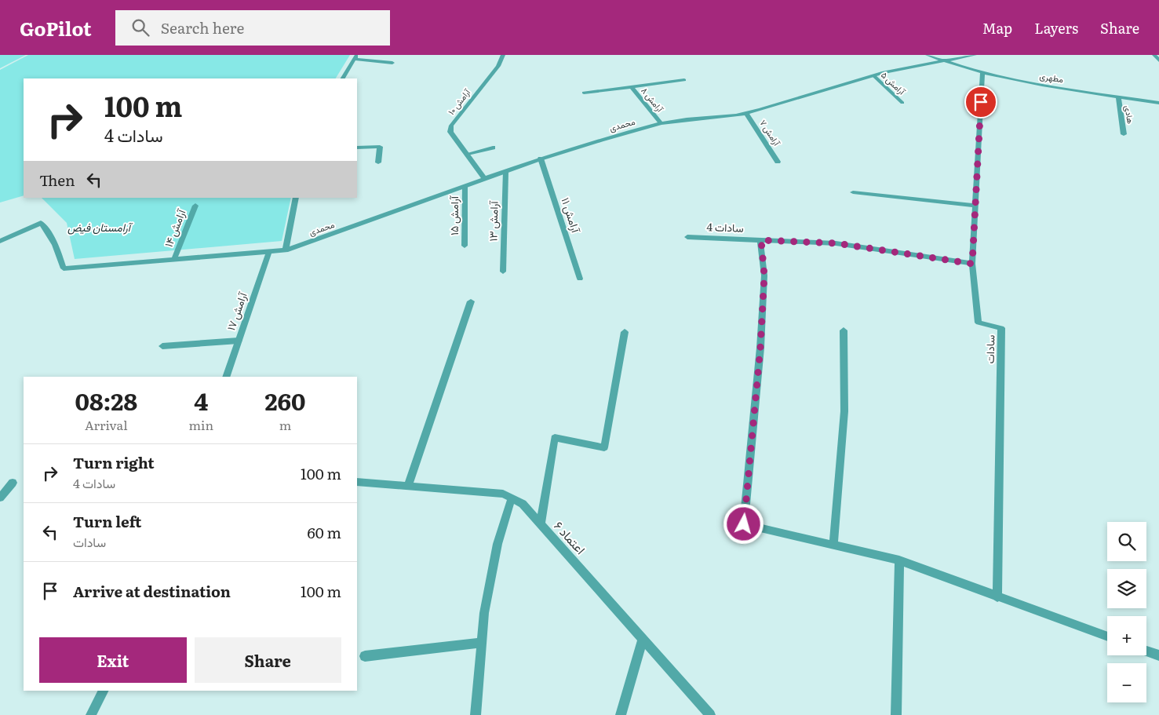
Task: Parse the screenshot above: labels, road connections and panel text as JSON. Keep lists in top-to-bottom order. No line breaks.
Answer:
{"streets":{"street":["مطهری","آرامش ۵","آرامش ۸","آرامش ۱۰","هادی","محمدی","آرامش ۷","آرامش ۱۱","آرامش ۱۵","آرامش ۱۳","سادات 4","آرامش ۱۴","آرامش ۱۷","سادات","اعتماد ۶"]},"crossings":[["مطهری","هادی"],["مطهری","محمدی"],["مطهری","سادات"],["آرامش ۵","محمدی"],["آرامش ۸","محمدی"],["آرامش ۱۰","محمدی"],["محمدی","آرامش ۷"],["محمدی","آرامش ۱۱"],["محمدی","آرامش ۱۵"],["محمدی","آرامش ۱۳"],["محمدی","آرامش ۱۴"],["محمدی","آرامش ۱۷"],["سادات 4","سادات"]],"parks":["آرامستان فیض"],"page":{"header":"GoPilot","search":"Search here","nav":["Map","Layers","Share"],"turn":["100 m","سادات 4"],"then":"Then","eta":["08:28","Arrival","4","min","260","m"],"list":[{"name":"Turn right","note":"سادات 4","value":"100 m"},{"name":"Turn left","note":"سادات","value":"60 m"},{"name":"Arrive at destination","value":"100 m"}],"map_buttons":["+","−"],"buttons":["Exit","Share"]}}
